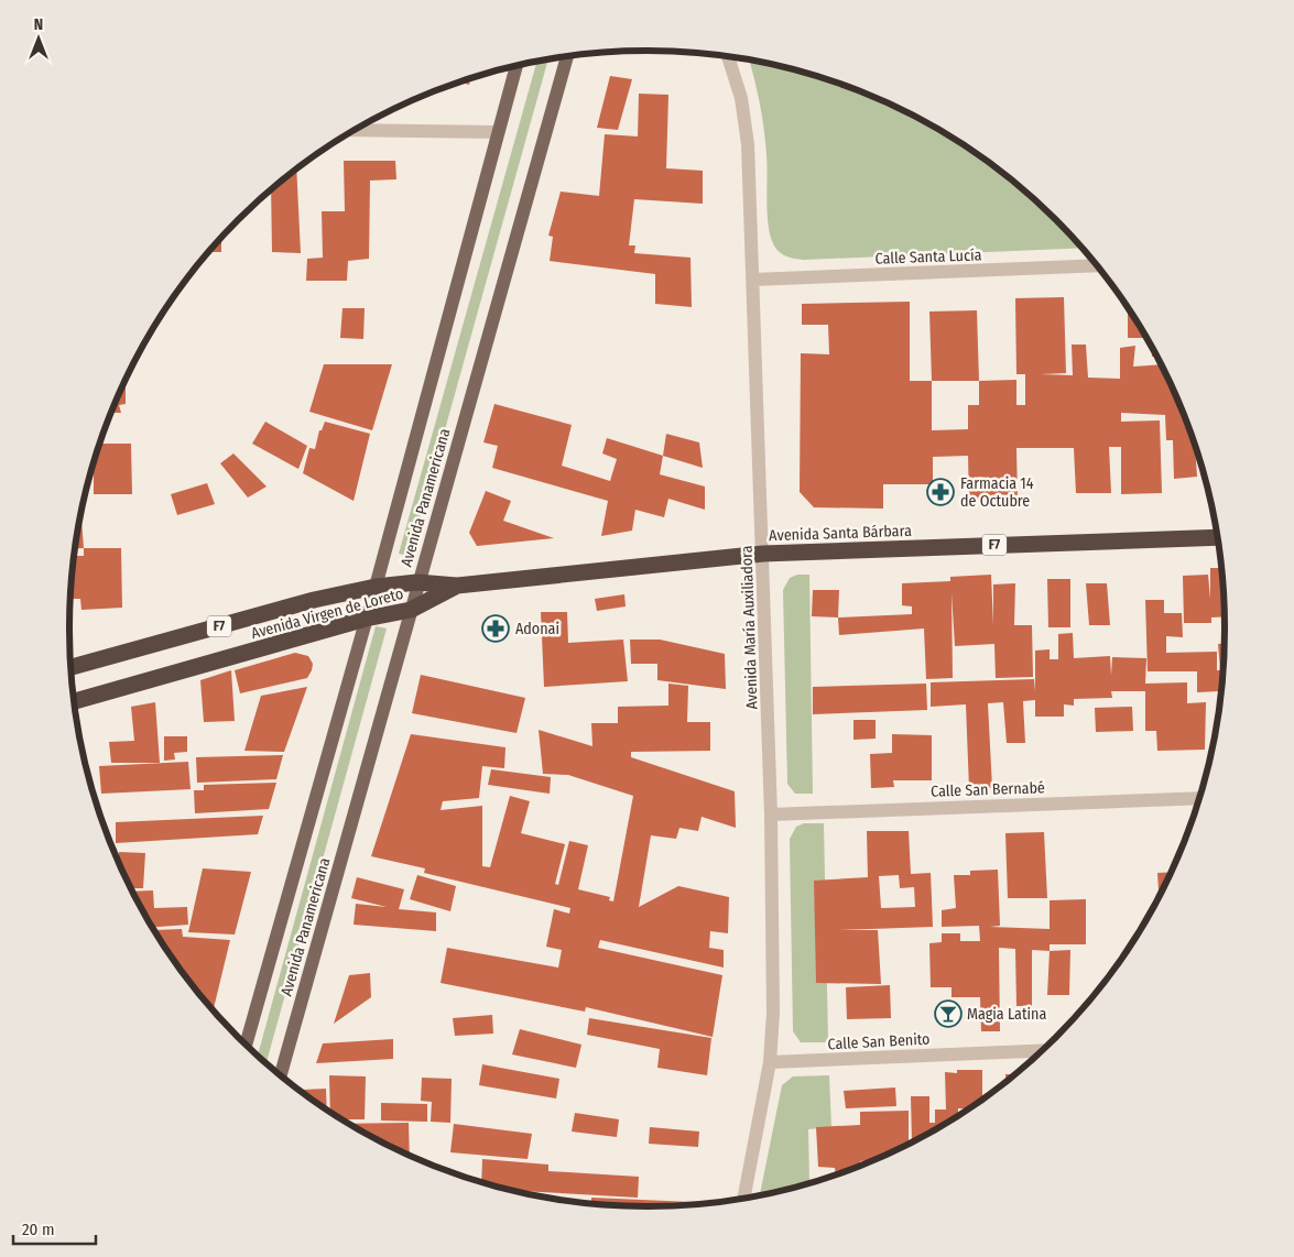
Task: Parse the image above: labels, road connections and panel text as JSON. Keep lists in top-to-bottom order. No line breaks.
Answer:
{"streets":{"highway":["Avenida Santa Bárbara","F7","Avenida Virgen de Loreto"],"main road":["Avenida Panamericana"],"street":["Calle Santa Lucía","Avenida María Auxiliadora","Calle San Bernabé","Calle San Benito"]},"crossings":[["Calle Santa Lucía","Avenida María Auxiliadora"],["Avenida Panamericana","Avenida Virgen de Loreto"],["Avenida Santa Bárbara","Avenida Virgen de Loreto"],["Avenida Santa Bárbara","Avenida María Auxiliadora"],["Avenida María Auxiliadora","Calle San Bernabé"],["Avenida María Auxiliadora","Calle San Benito"]],"places":{"pharmacy":["Farmacia 14 de Octubre","Adonai"],"bar":["Magia Latina"]},"scale_bar":"20 m","north":"top"}
